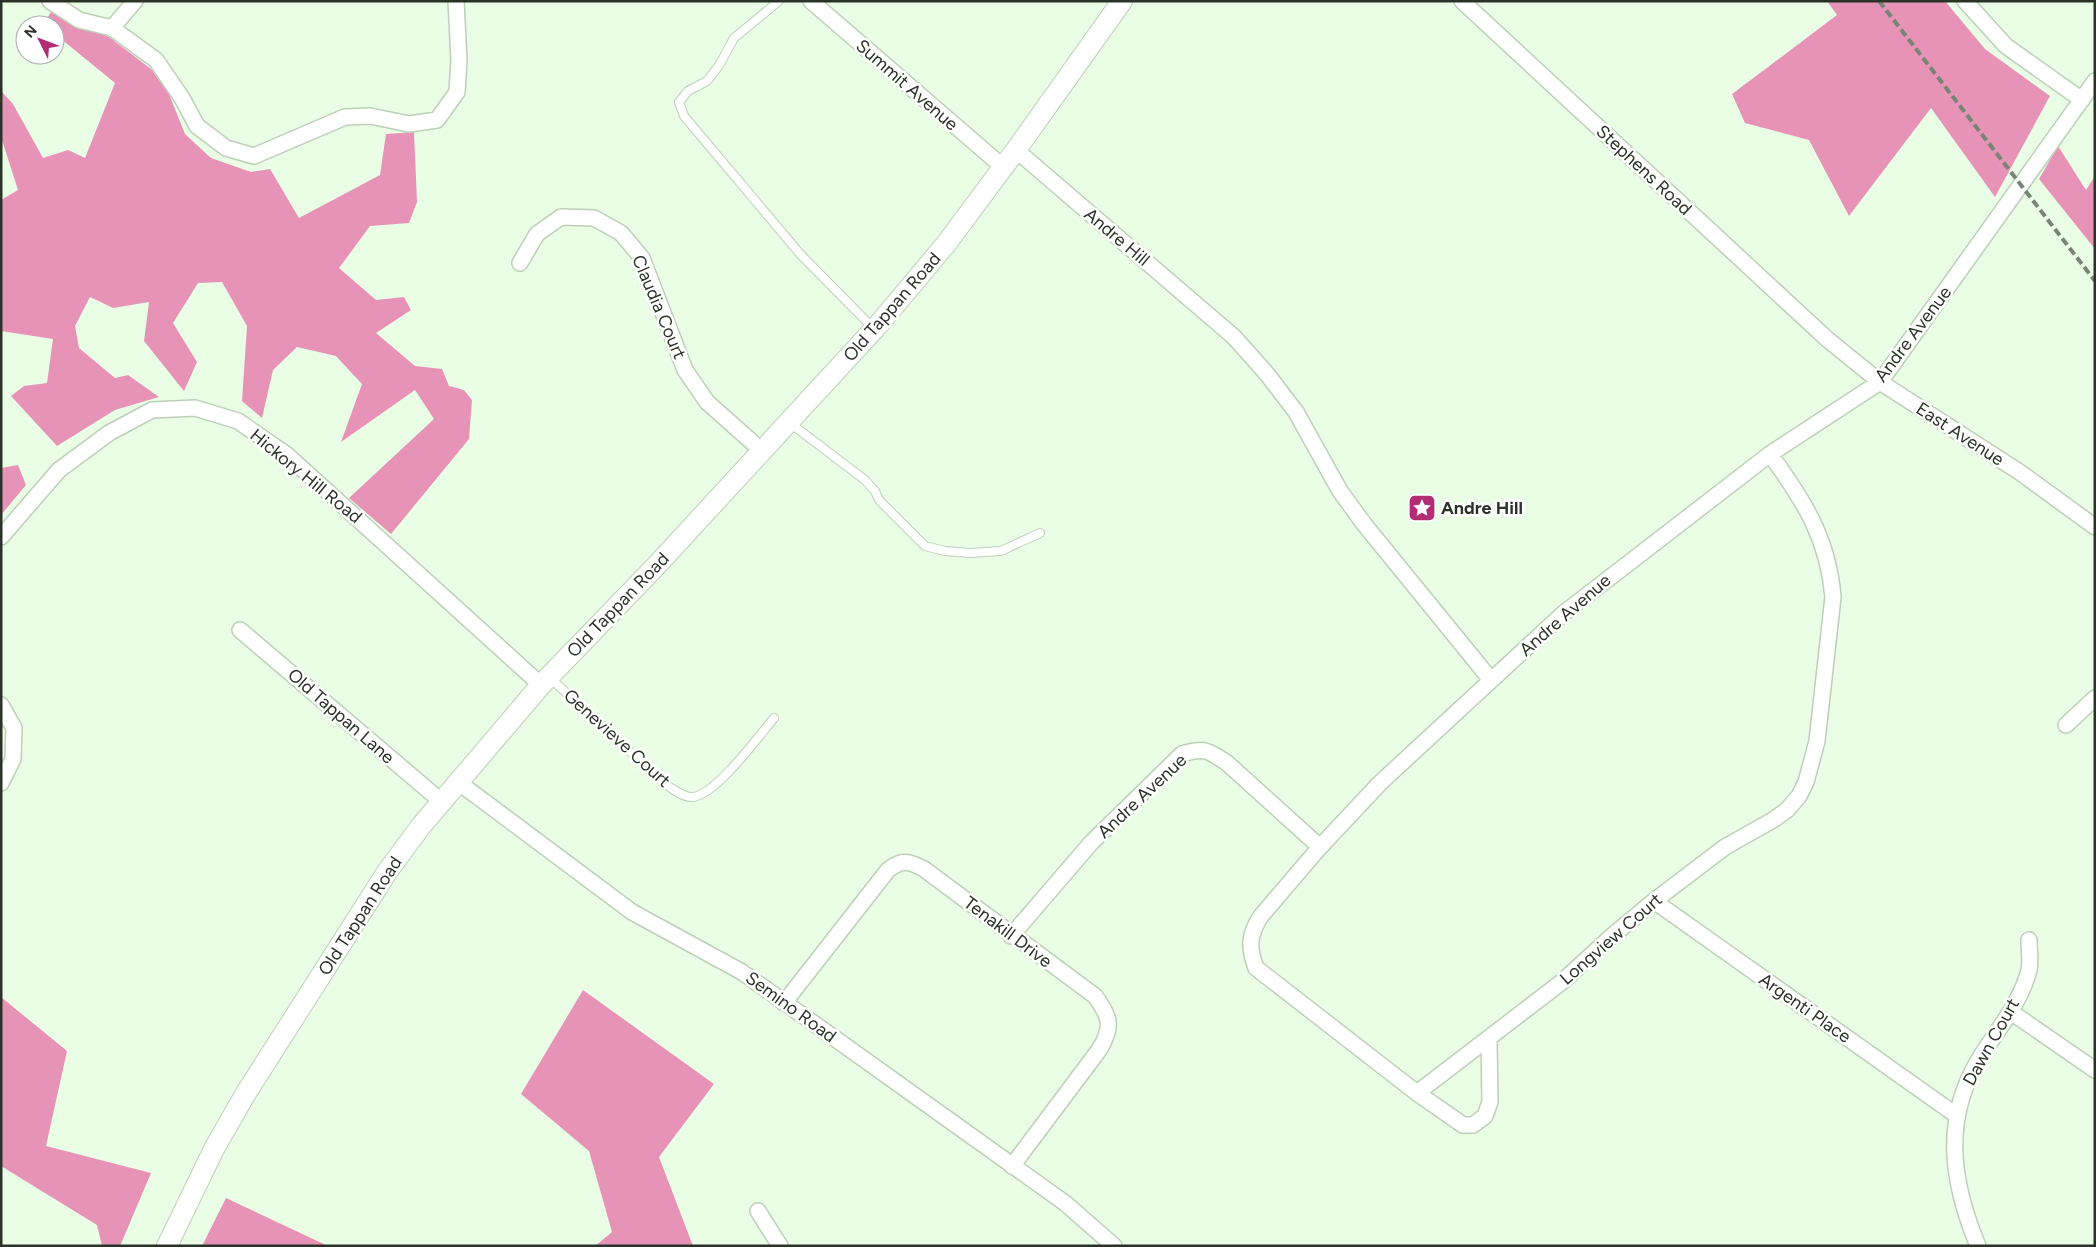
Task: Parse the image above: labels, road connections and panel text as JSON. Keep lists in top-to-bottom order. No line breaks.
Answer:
{"streets":{"main road":["Old Tappan Road"],"street":["Summit Avenue","Stephens Road","Andre Hill","Claudia Court","Andre Avenue","East Avenue","Hickory Hill Road","Old Tappan Lane","Tenakill Drive","Longview Court","Semino Road","Argenti Place","Dawn Court"],"lane":["Genevieve Court"]},"crossings":[["Summit Avenue","Old Tappan Road"],["Stephens Road","East Avenue"],["Andre Hill","Old Tappan Road"],["Andre Hill","Andre Avenue"],["Claudia Court","Old Tappan Road"],["Old Tappan Road","Hickory Hill Road"],["Old Tappan Road","Old Tappan Lane"],["Old Tappan Road","Genevieve Court"],["Old Tappan Road","Semino Road"],["Andre Avenue","East Avenue"],["Andre Avenue","Tenakill Drive"],["Andre Avenue","Longview Court"],["Hickory Hill Road","Genevieve Court"],["Tenakill Drive","Semino Road"],["Longview Court","Argenti Place"],["Argenti Place","Dawn Court"]],"places":{"place":["Andre Hill"]},"north":"top left"}
